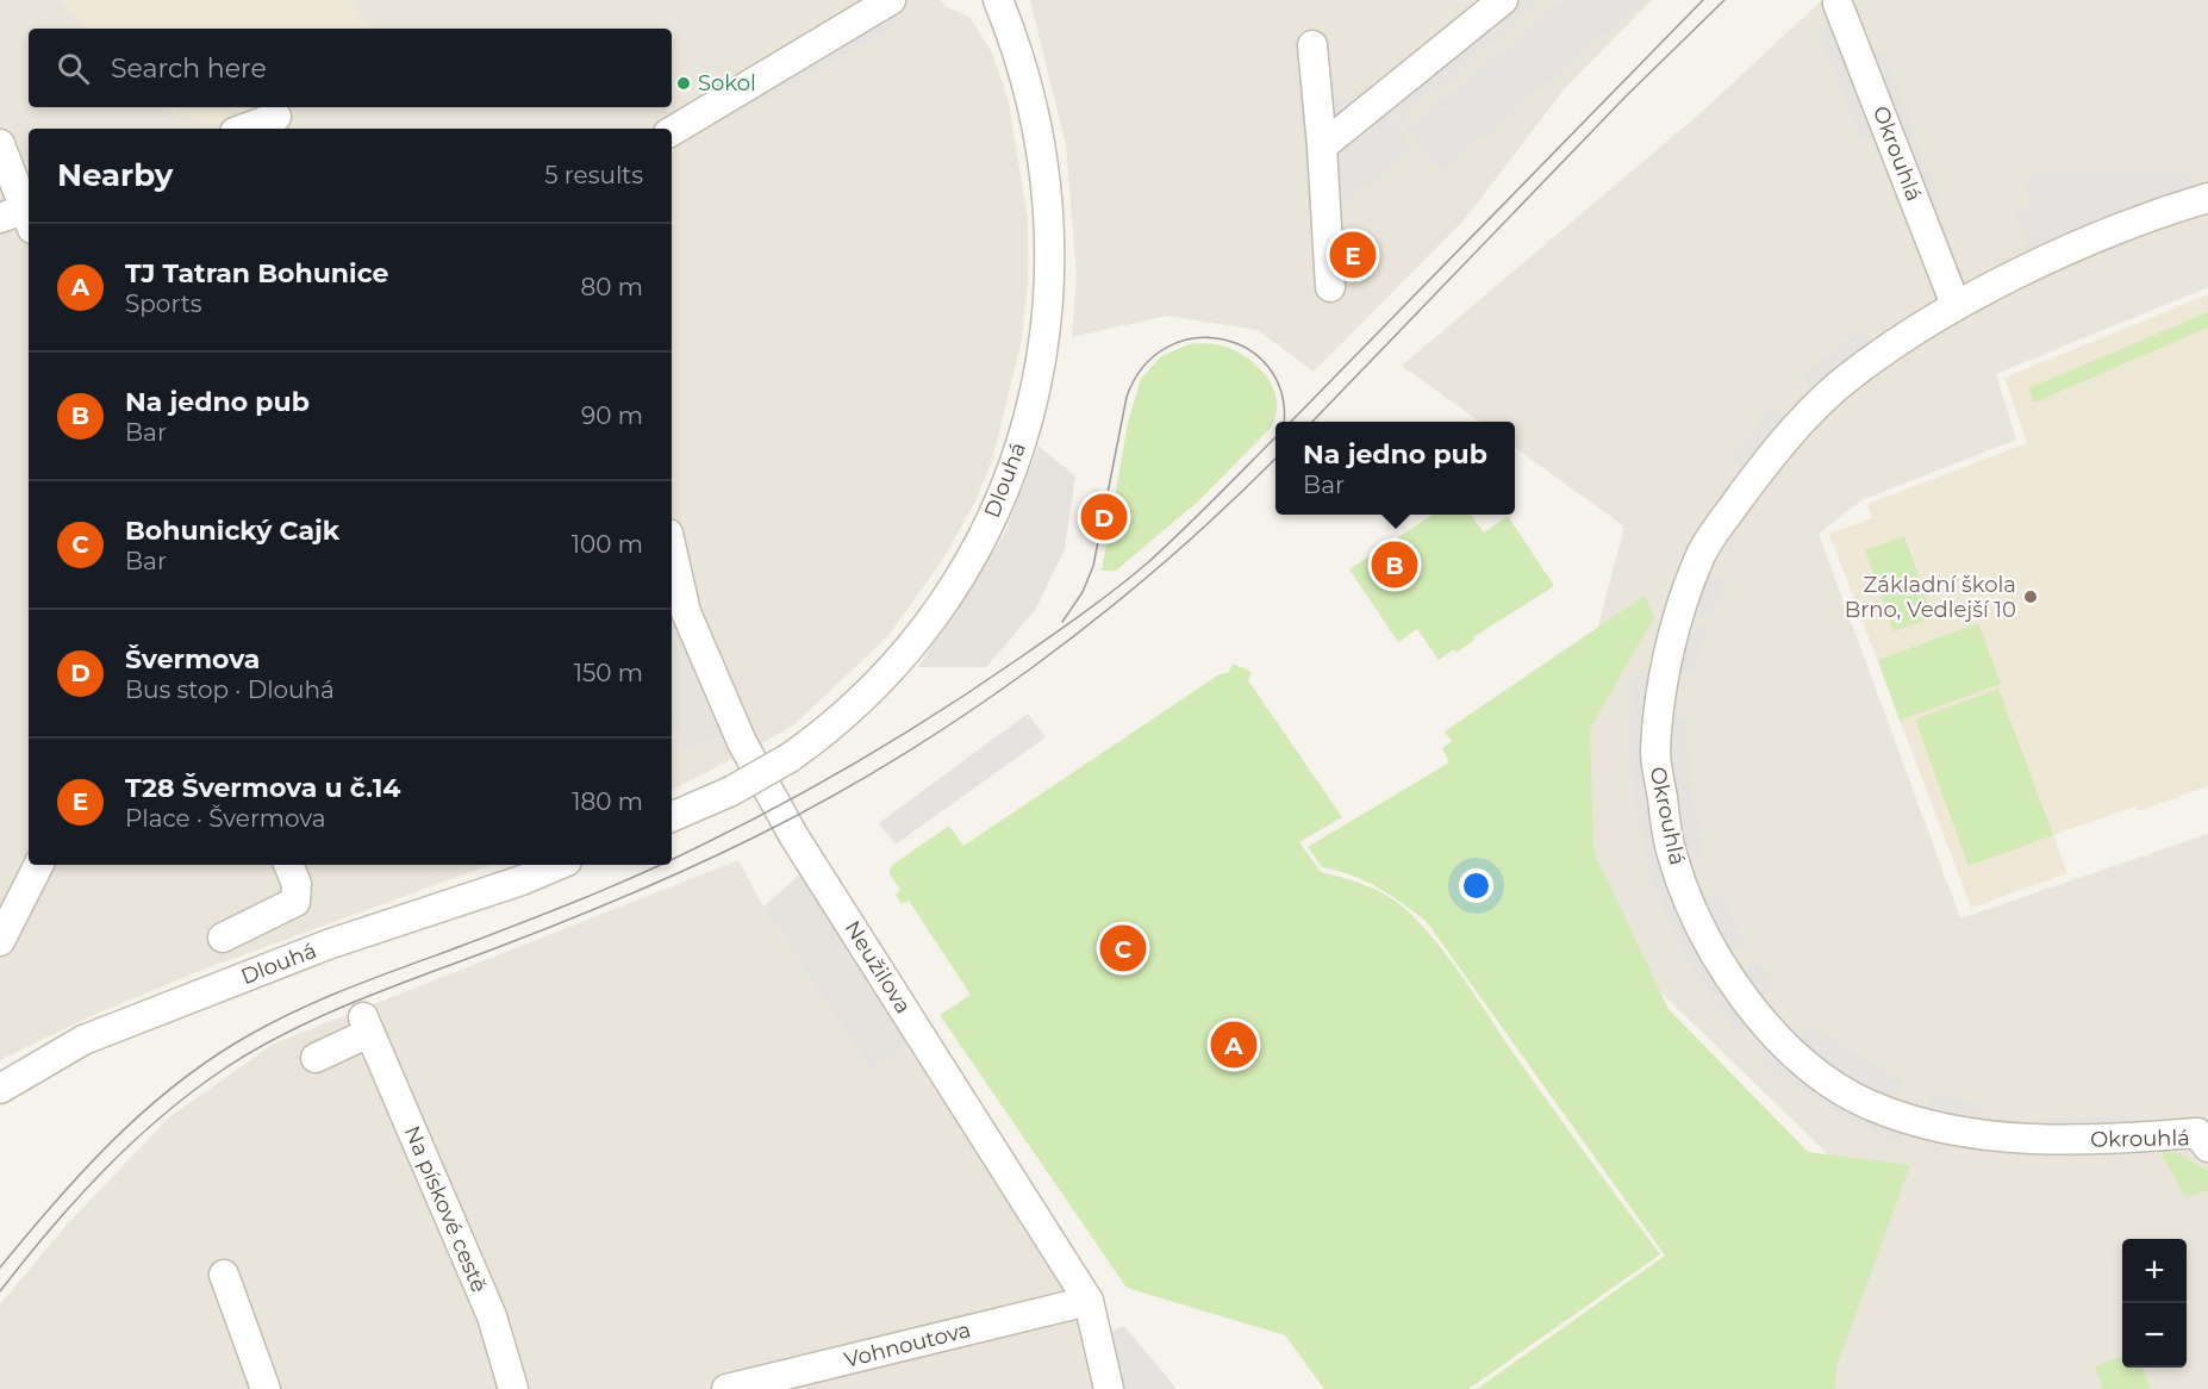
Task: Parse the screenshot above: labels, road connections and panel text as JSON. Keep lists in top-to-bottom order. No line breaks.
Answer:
{"streets":{"street":["Okrouhlá","Dlouhá","Neužilova","Na pískové cestě","Vohnoutova"]},"crossings":[["Neužilova","Vohnoutova"]],"places":["Sokol","Základní škola Brno, Vedlejší 10"],"page":{"search":"Search here","heading":["Nearby","5 results"],"list":[{"mark":"A","name":"TJ Tatran Bohunice","note":"Sports","value":"80 m"},{"mark":"B","name":"Na jedno pub","note":"Bar","value":"90 m"},{"mark":"C","name":"Bohunický Cajk","note":"Bar","value":"100 m"},{"mark":"D","name":"Švermova","note":"Bus stop · Dlouhá","value":"150 m"},{"mark":"E","name":"T28 Švermova u č.14","note":"Place · Švermova","value":"180 m"}],"pins":["E","D","B","C","A"],"popup":["Na jedno pub","Bar"],"map_buttons":["+","−"]}}
